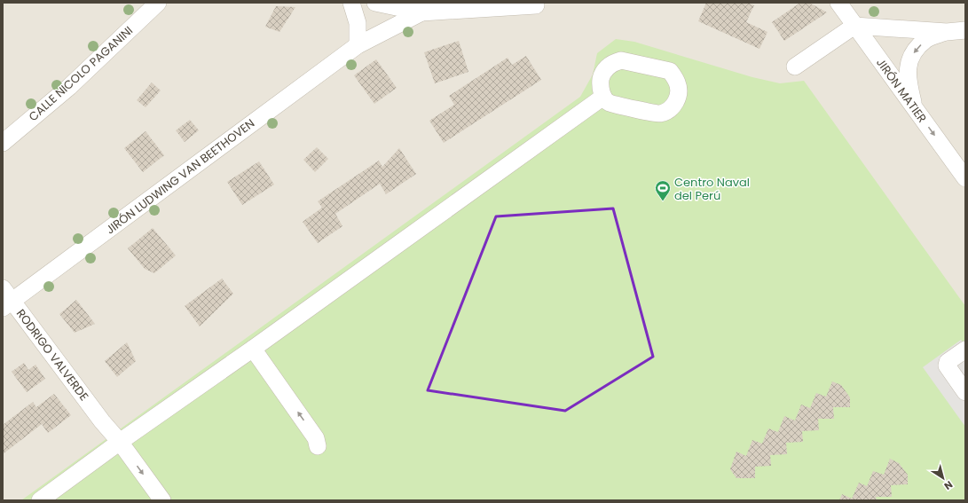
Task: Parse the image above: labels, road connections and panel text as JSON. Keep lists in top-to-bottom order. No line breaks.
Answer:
{"streets":{"street":["CALLE NICOLO PAGANINI","JIRÓN MATIER","JIRÓN LUDWING VAN BEETHOVEN","RODRIGO VALVERDE"]},"crossings":[["JIRÓN LUDWING VAN BEETHOVEN","RODRIGO VALVERDE"]],"one_way":["JIRÓN MATIER"],"places":{"sports":["Centro Naval del Perú"]},"north":"bottom right"}
